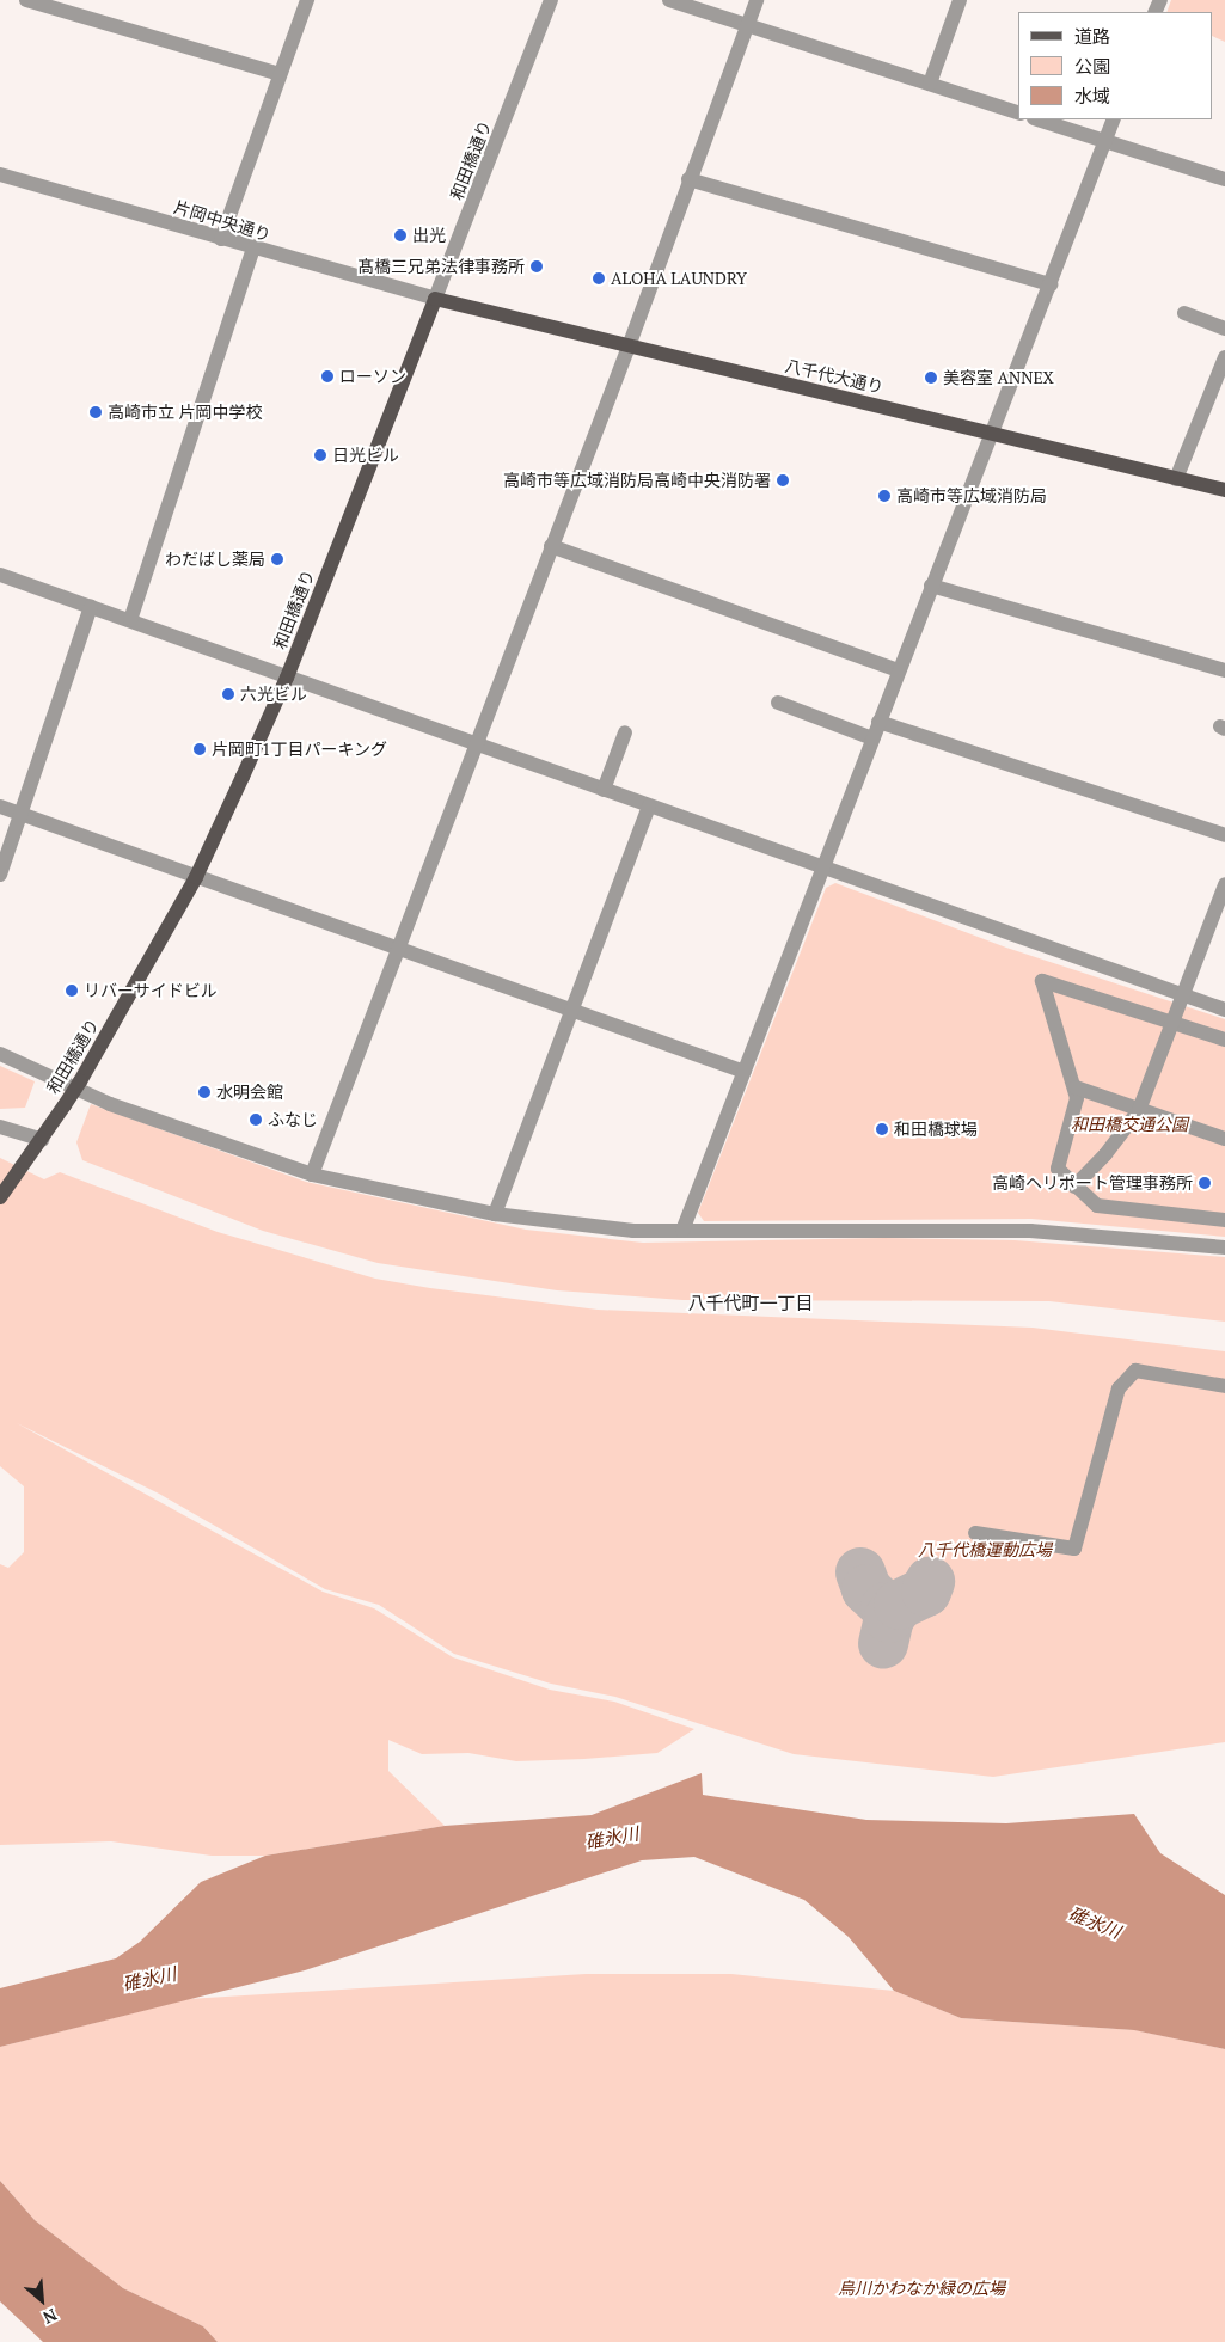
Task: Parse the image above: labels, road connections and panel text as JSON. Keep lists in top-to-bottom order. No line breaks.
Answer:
{"streets":{"main road":["和田橋通り","八千代大通り"],"street":["片岡中央通り"]},"crossings":[["和田橋通り","片岡中央通り"],["和田橋通り","八千代大通り"],["片岡中央通り","八千代大通り"]],"districts":["八千代町一丁目"],"water":["碓氷川"],"parks":["和田橋交通公園","八千代橋運動広場","烏川かわなか緑の広場"],"places":["出光","髙橋三兄弟法律事務所","ALOHA LAUNDRY","ローソン","美容室 ANNEX","高崎市立 片岡中学校","日光ビル","高崎市等広域消防局高崎中央消防署","高崎市等広域消防局","わだばし薬局","六光ビル","片岡町1丁目パーキング","リバーサイドビル","水明会館","ふなじ","和田橋球場","高崎ヘリポート管理事務所"],"legend":["道路","公園","水域"],"north":"bottom right"}
